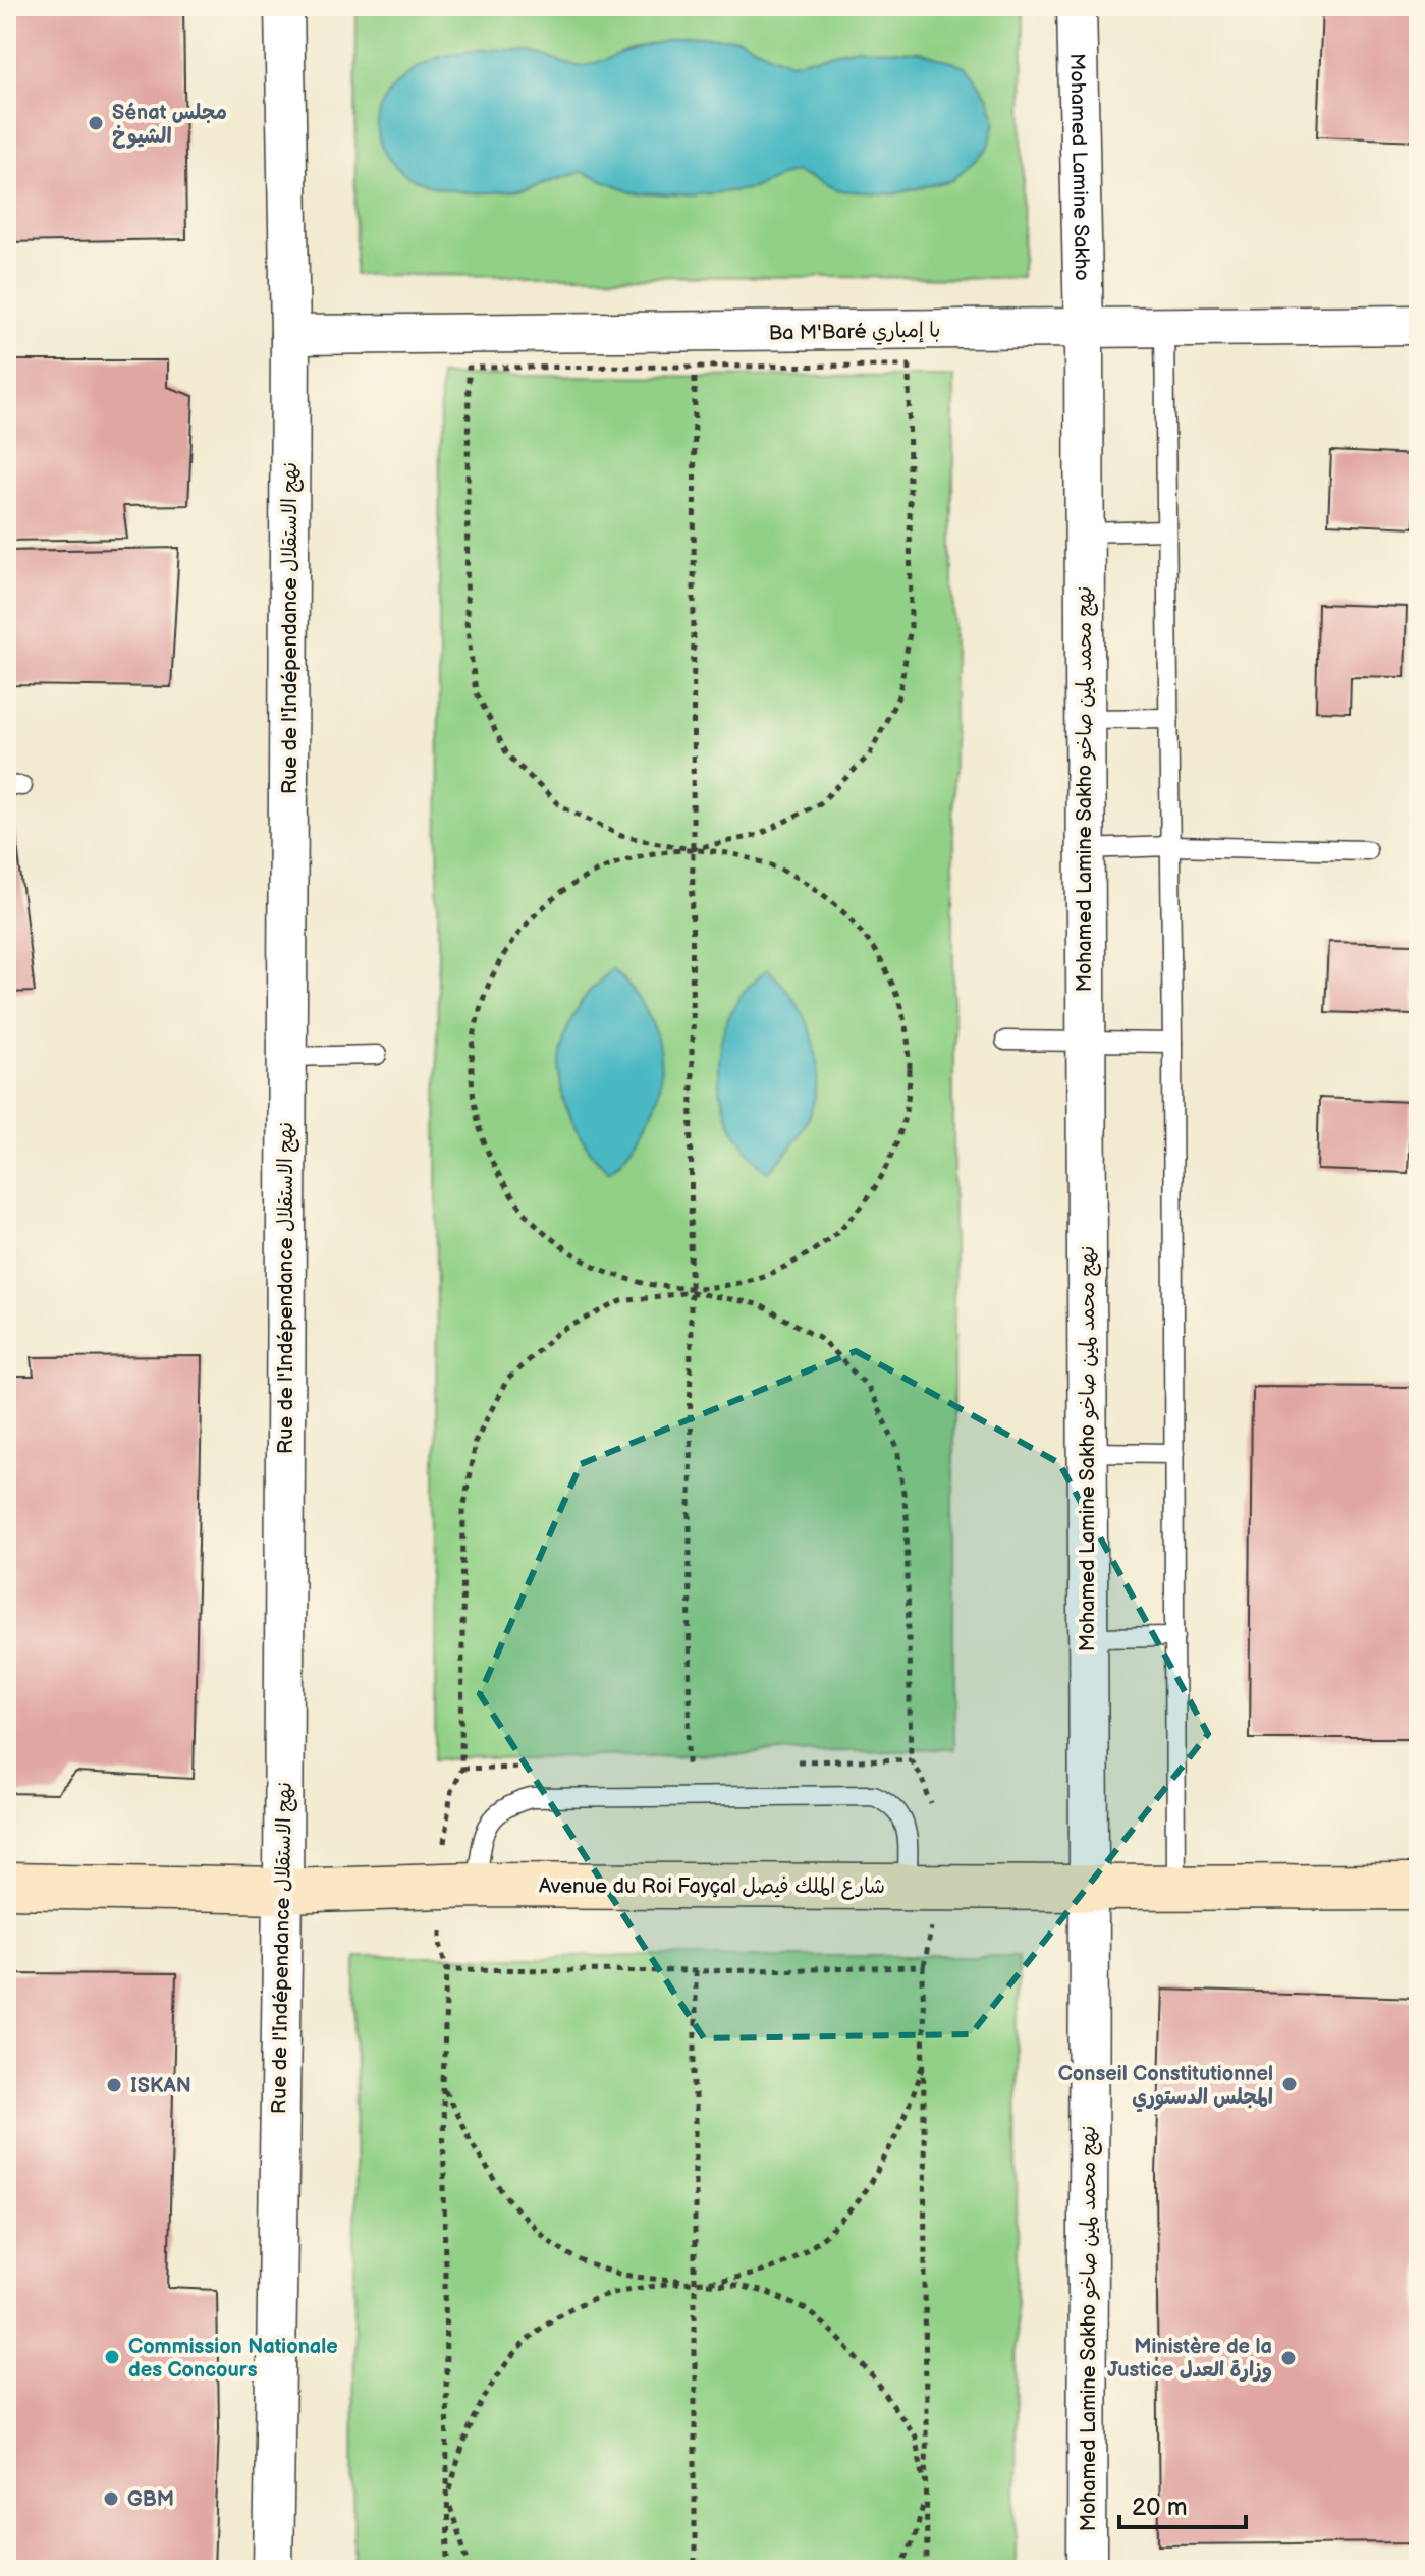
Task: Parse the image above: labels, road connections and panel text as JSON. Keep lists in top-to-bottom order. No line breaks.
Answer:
{"streets":{"street":["Mohamed Lamine Sakho","Ba M'Baré با إمباري","Rue de l'Indépendance نهج الاستقلال","Mohamed Lamine Sakho نهج محمد لمين صاخو","Avenue du Roi Fayçal شارع الملك فيصل"]},"crossings":[["Mohamed Lamine Sakho","Ba M'Baré با إمباري"],["Mohamed Lamine Sakho","Mohamed Lamine Sakho نهج محمد لمين صاخو"],["Ba M'Baré با إمباري","Rue de l'Indépendance نهج الاستقلال"],["Ba M'Baré با إمباري","Mohamed Lamine Sakho نهج محمد لمين صاخو"],["Rue de l'Indépendance نهج الاستقلال","Avenue du Roi Fayçal شارع الملك فيصل"],["Mohamed Lamine Sakho نهج محمد لمين صاخو","Avenue du Roi Fayçal شارع الملك فيصل"]],"places":["Sénat مجلس الشيوخ","Conseil Constitutionnel المجلس الدستوري","ISKAN","Commission Nationale des Concours","Ministère de la Justice وزارة العدل","GBM"],"scale_bar":"20 m"}
